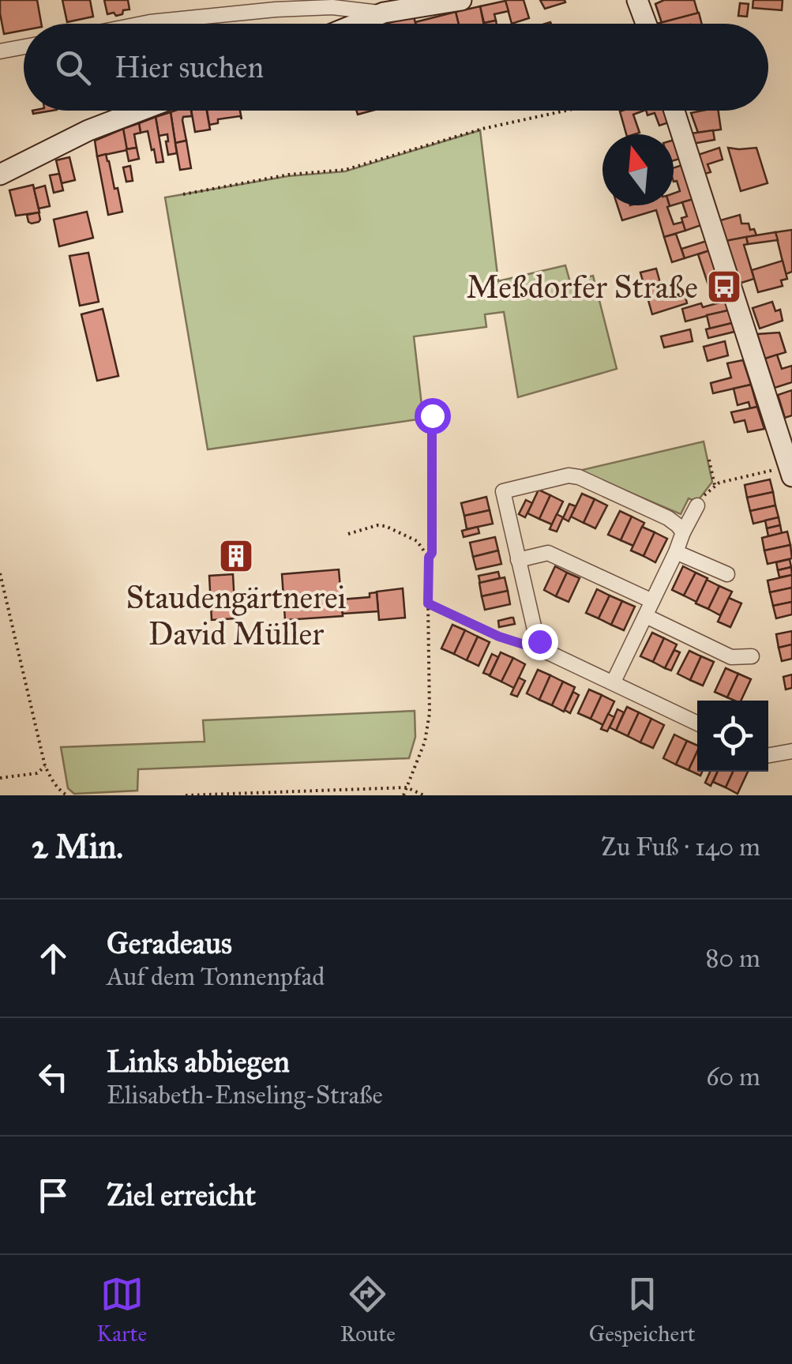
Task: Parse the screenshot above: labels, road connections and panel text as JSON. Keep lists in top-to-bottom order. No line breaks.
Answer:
{"places":{"bus stop":["Meßdorfer Straße"],"building":["Staudengärtnerei David Müller"]},"north":"top","page":{"search":"Hier suchen","heading":["2 Min.","Zu Fuß · 140 m"],"list":[["Geradeaus","Auf dem Tonnenpfad","80 m"],["Links abbiegen","Elisabeth-Enseling-Straße","60 m"],"Ziel erreicht"],"nav":["Karte","Route","Gespeichert"]}}
